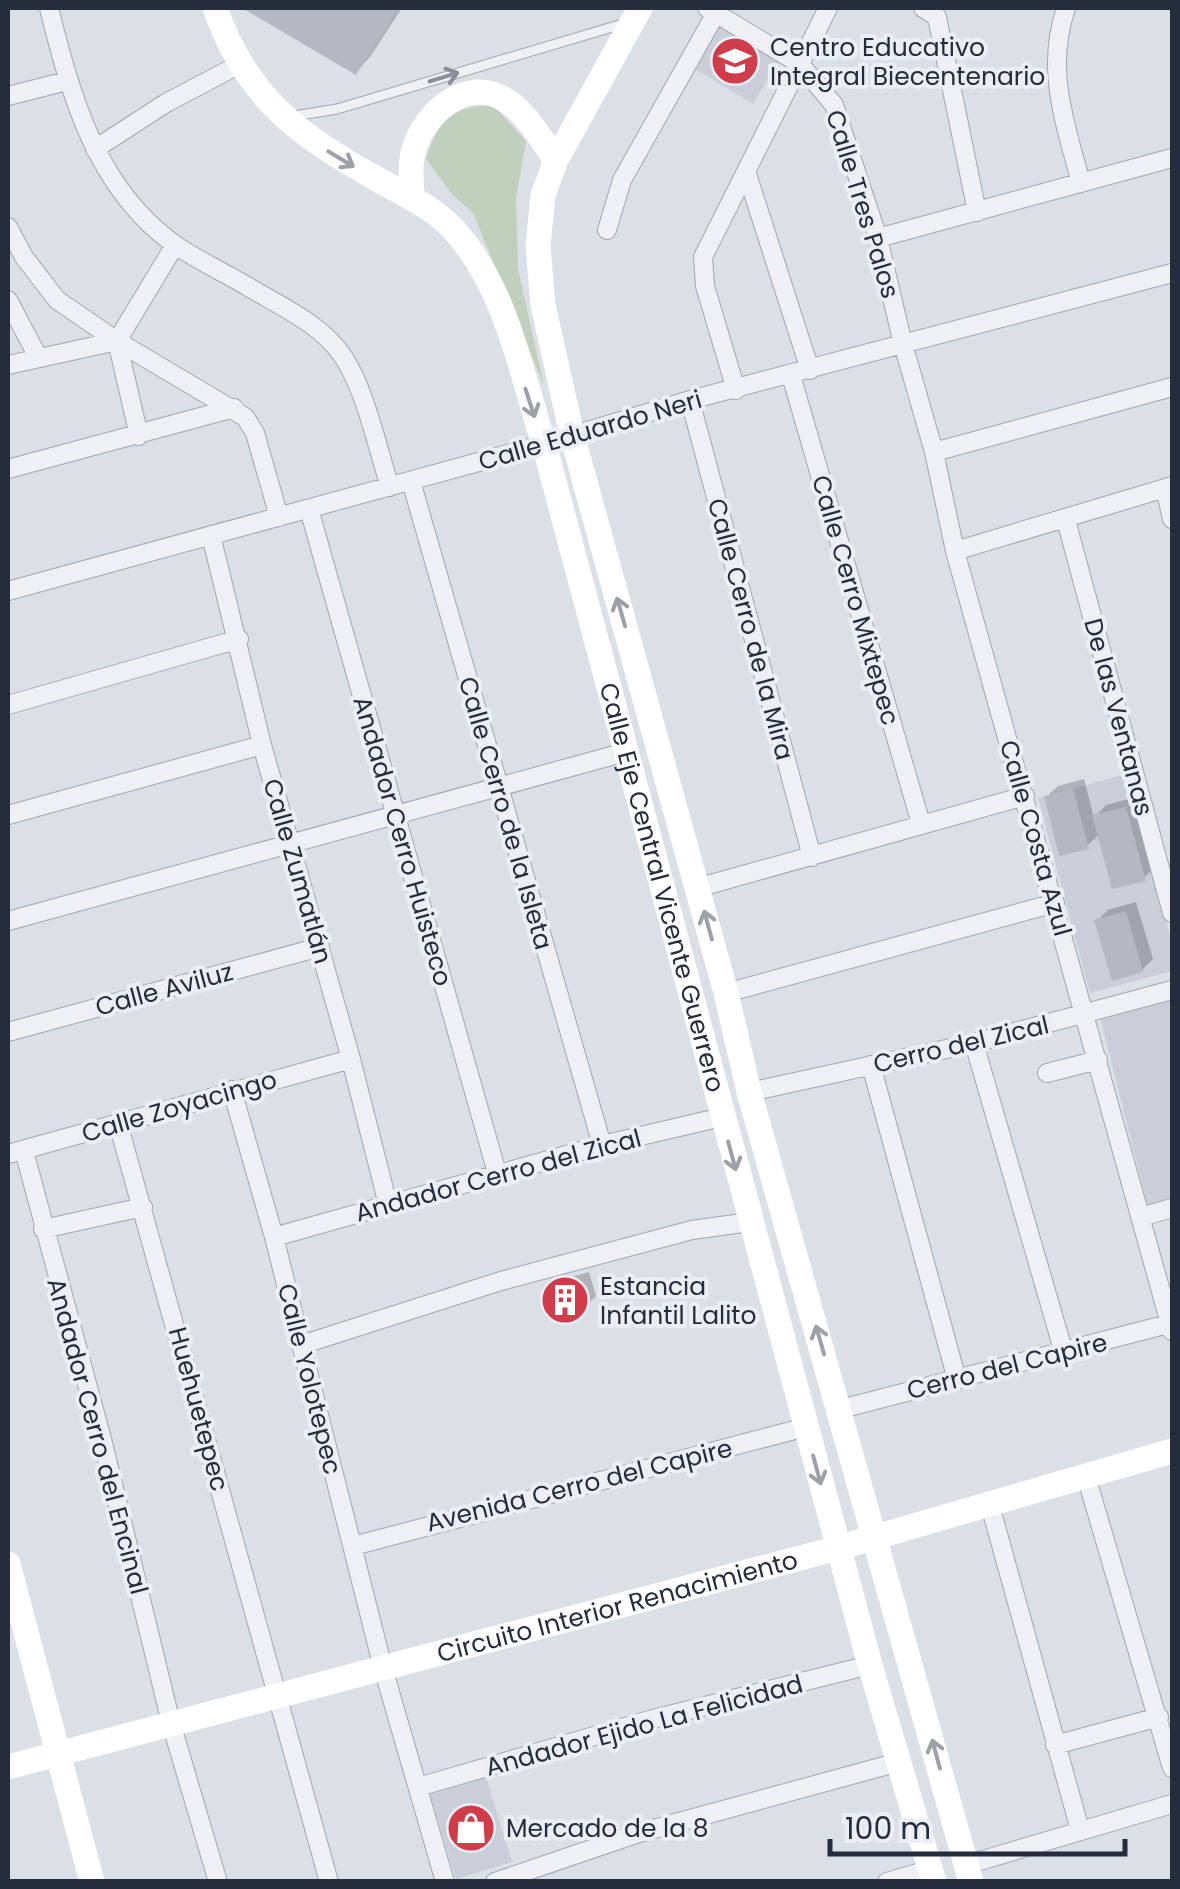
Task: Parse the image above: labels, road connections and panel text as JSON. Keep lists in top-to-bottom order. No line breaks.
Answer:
{"streets":{"main road":["Calle Eje Central Vicente Guerrero","Circuito Interior Renacimiento"],"street":["Calle Tres Palos","Calle Eduardo Neri","Calle Cerro Mixtepec","Calle Cerro de la Mira","De las Ventanas","Calle Cerro de la Isleta","Calle Costa Azul","Andador Cerro Huisteco","Calle Zumatlán","Calle Aviluz","Cerro del Zical","Calle Zoyacingo","Andador Cerro del Zical","Cerro del Capire","Calle Yolotepec","Huehuetepec","Andador Cerro del Encinal","Avenida Cerro del Capire","Andador Ejido La Felicidad"]},"crossings":[["Calle Tres Palos","Calle Eduardo Neri"],["Calle Tres Palos","Calle Costa Azul"],["Calle Eduardo Neri","Calle Cerro Mixtepec"],["Calle Eduardo Neri","Calle Cerro de la Mira"],["Calle Eduardo Neri","Calle Cerro de la Isleta"],["Calle Eduardo Neri","Calle Costa Azul"],["Calle Eduardo Neri","Andador Cerro Huisteco"],["Calle Eduardo Neri","Calle Zumatlán"],["Calle Eduardo Neri","Calle Eje Central Vicente Guerrero"],["Calle Cerro de la Isleta","Andador Cerro del Zical"],["Calle Costa Azul","Cerro del Zical"],["Calle Costa Azul","Cerro del Capire"],["Andador Cerro Huisteco","Andador Cerro del Zical"],["Calle Zumatlán","Calle Aviluz"],["Calle Zumatlán","Calle Zoyacingo"],["Calle Zumatlán","Andador Cerro del Zical"],["Calle Eje Central Vicente Guerrero","Cerro del Zical"],["Calle Eje Central Vicente Guerrero","Andador Cerro del Zical"],["Calle Eje Central Vicente Guerrero","Cerro del Capire"],["Calle Eje Central Vicente Guerrero","Avenida Cerro del Capire"],["Calle Eje Central Vicente Guerrero","Circuito Interior Renacimiento"],["Calle Eje Central Vicente Guerrero","Andador Ejido La Felicidad"],["Calle Zoyacingo","Calle Yolotepec"],["Calle Zoyacingo","Huehuetepec"],["Calle Zoyacingo","Andador Cerro del Encinal"],["Andador Cerro del Zical","Calle Yolotepec"],["Calle Yolotepec","Avenida Cerro del Capire"],["Calle Yolotepec","Circuito Interior Renacimiento"],["Calle Yolotepec","Andador Ejido La Felicidad"],["Huehuetepec","Circuito Interior Renacimiento"],["Andador Cerro del Encinal","Circuito Interior Renacimiento"]],"places":{"school or university":["Centro Educativo Integral Biecentenario"],"building":["Estancia Infantil Lalito"],"shop":["Mercado de la 8"]},"scale_bar":"100 m"}
